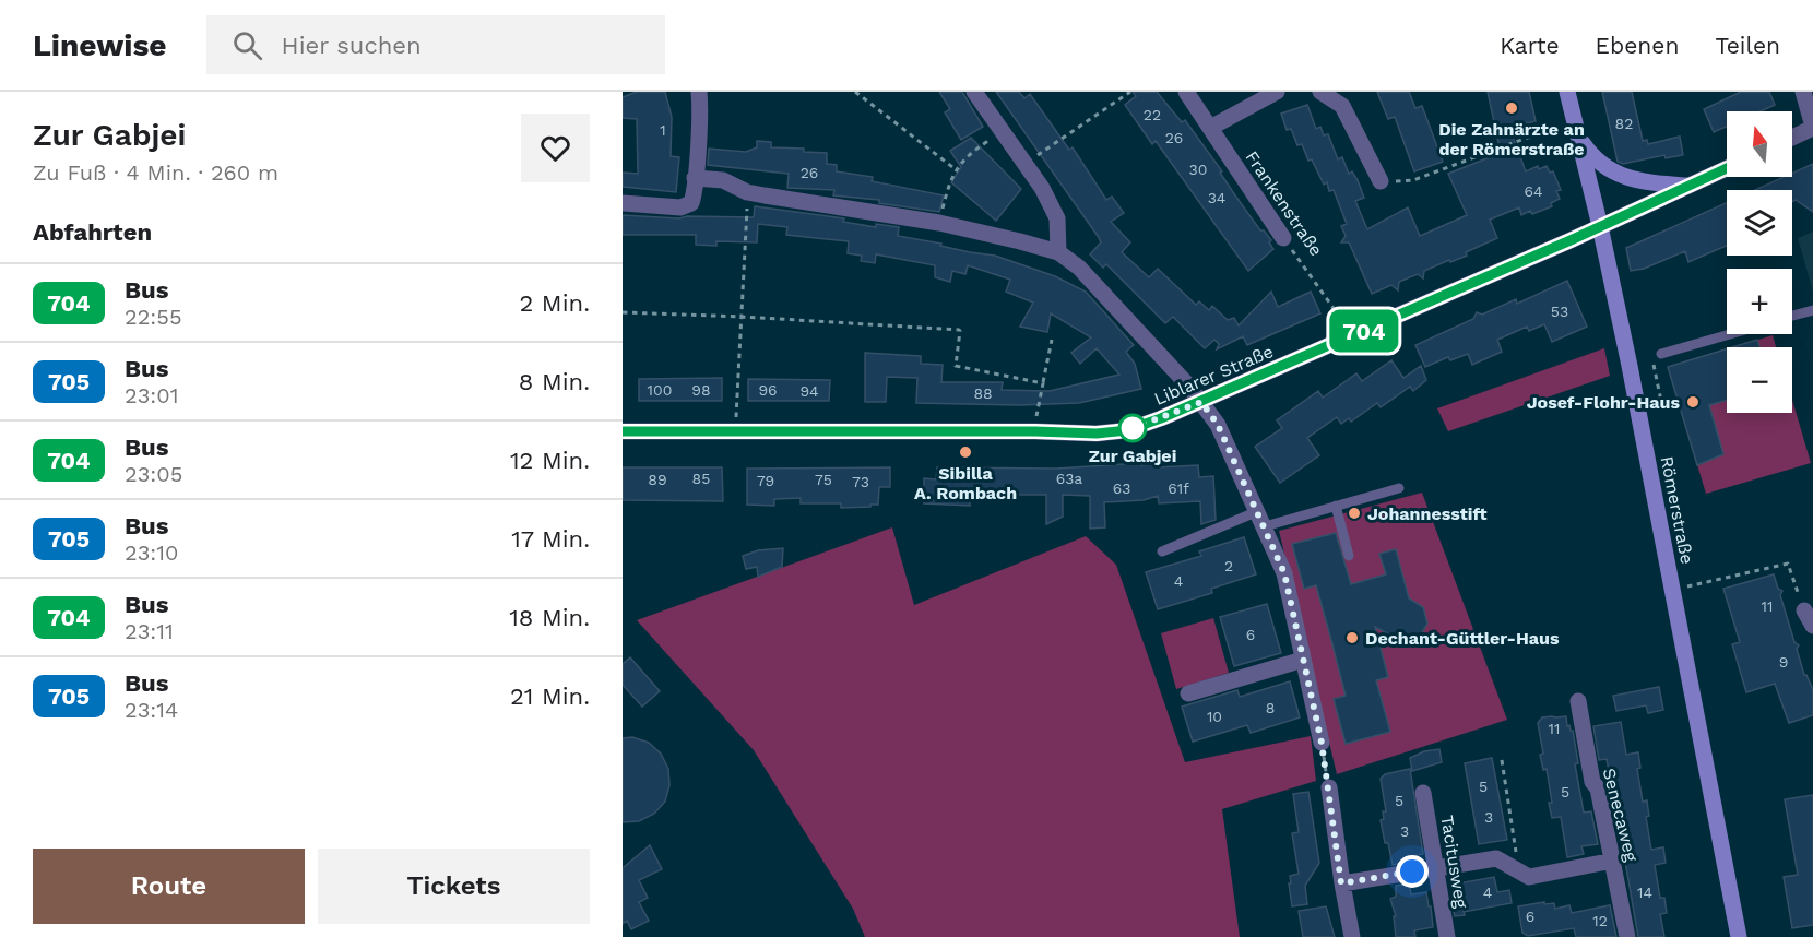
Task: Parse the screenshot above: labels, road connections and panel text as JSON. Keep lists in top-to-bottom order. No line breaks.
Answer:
{"streets":{"main road":["Römerstraße"],"street":["Frankenstraße","Liblarer Straße","Senecaweg","Tacitusweg"]},"crossings":[["Frankenstraße","Liblarer Straße"],["Liblarer Straße","Römerstraße"]],"places":["Die Zahnärzte an der Römerstraße","Josef-Flohr-Haus","Zur Gabjei","Sibilla A. Rombach","Johannesstift","Dechant-Güttler-Haus"],"lines":["bus line 704"],"house_numbers":["22","82","1","26","30","26","64","34","53","100","98","96","94","88","85","63a","89","75","79","73","63","61f","2","4","11","6","9","8","10","11","5","5","5","3","3","4","14","6","12"],"north":"top","page":{"header":"Linewise","search":"Hier suchen","nav":["Karte","Ebenen","Teilen"],"heading":[["Zur Gabjei","Zu Fuß · 4 Min. · 260 m"],"Abfahrten"],"on_map":"704","map_buttons":["+","−"],"list":[{"mark":"704","name":"Bus","note":"22:55","value":"2 Min."},{"mark":"705","name":"Bus","note":"23:01","value":"8 Min."},{"mark":"704","name":"Bus","note":"23:05","value":"12 Min."},{"mark":"705","name":"Bus","note":"23:10","value":"17 Min."},{"mark":"704","name":"Bus","note":"23:11","value":"18 Min."},{"mark":"705","name":"Bus","note":"23:14","value":"21 Min."}],"buttons":["Route","Tickets"]}}
